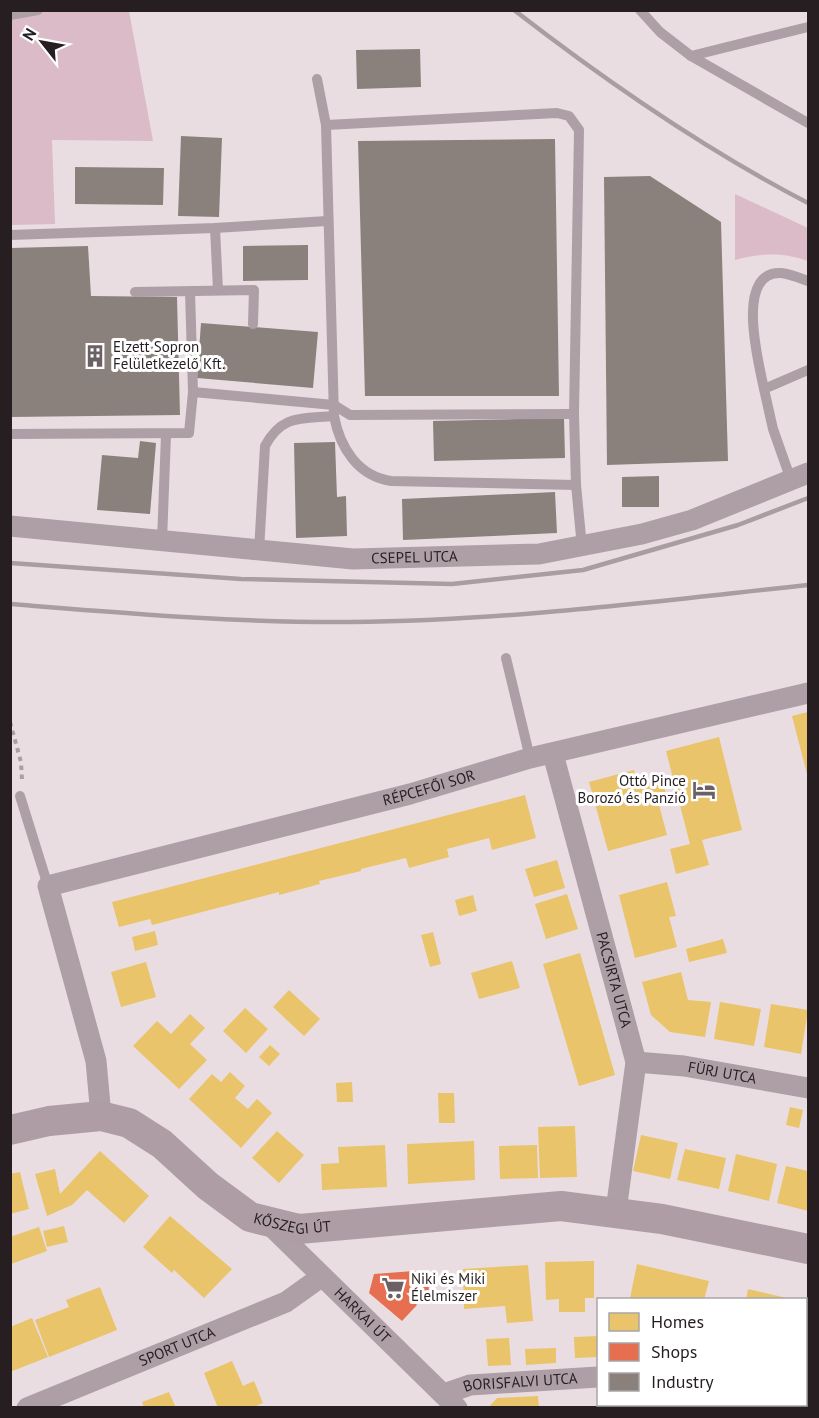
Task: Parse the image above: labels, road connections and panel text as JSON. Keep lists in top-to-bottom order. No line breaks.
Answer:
{"streets":{"main road":["KŐSZEGI ÚT"],"street":["CSEPEL UTCA","RÉPCEFŐI SOR","PACSIRTA UTCA","FÜRJ UTCA","HARKAI ÚT","SPORT UTCA","BORISFALVI UTCA"]},"crossings":[["RÉPCEFŐI SOR","PACSIRTA UTCA"],["PACSIRTA UTCA","FÜRJ UTCA"],["PACSIRTA UTCA","KŐSZEGI ÚT"],["KŐSZEGI ÚT","HARKAI ÚT"],["HARKAI ÚT","SPORT UTCA"],["HARKAI ÚT","BORISFALVI UTCA"]],"places":{"building":["Elzett Sopron Felületkezelő Kft."],"hotel":["Ottó Pince Borozó és Panzió"],"supermarket":["Niki és Miki Élelmiszer"]},"legend":["Homes","Shops","Industry"],"north":"top left"}
